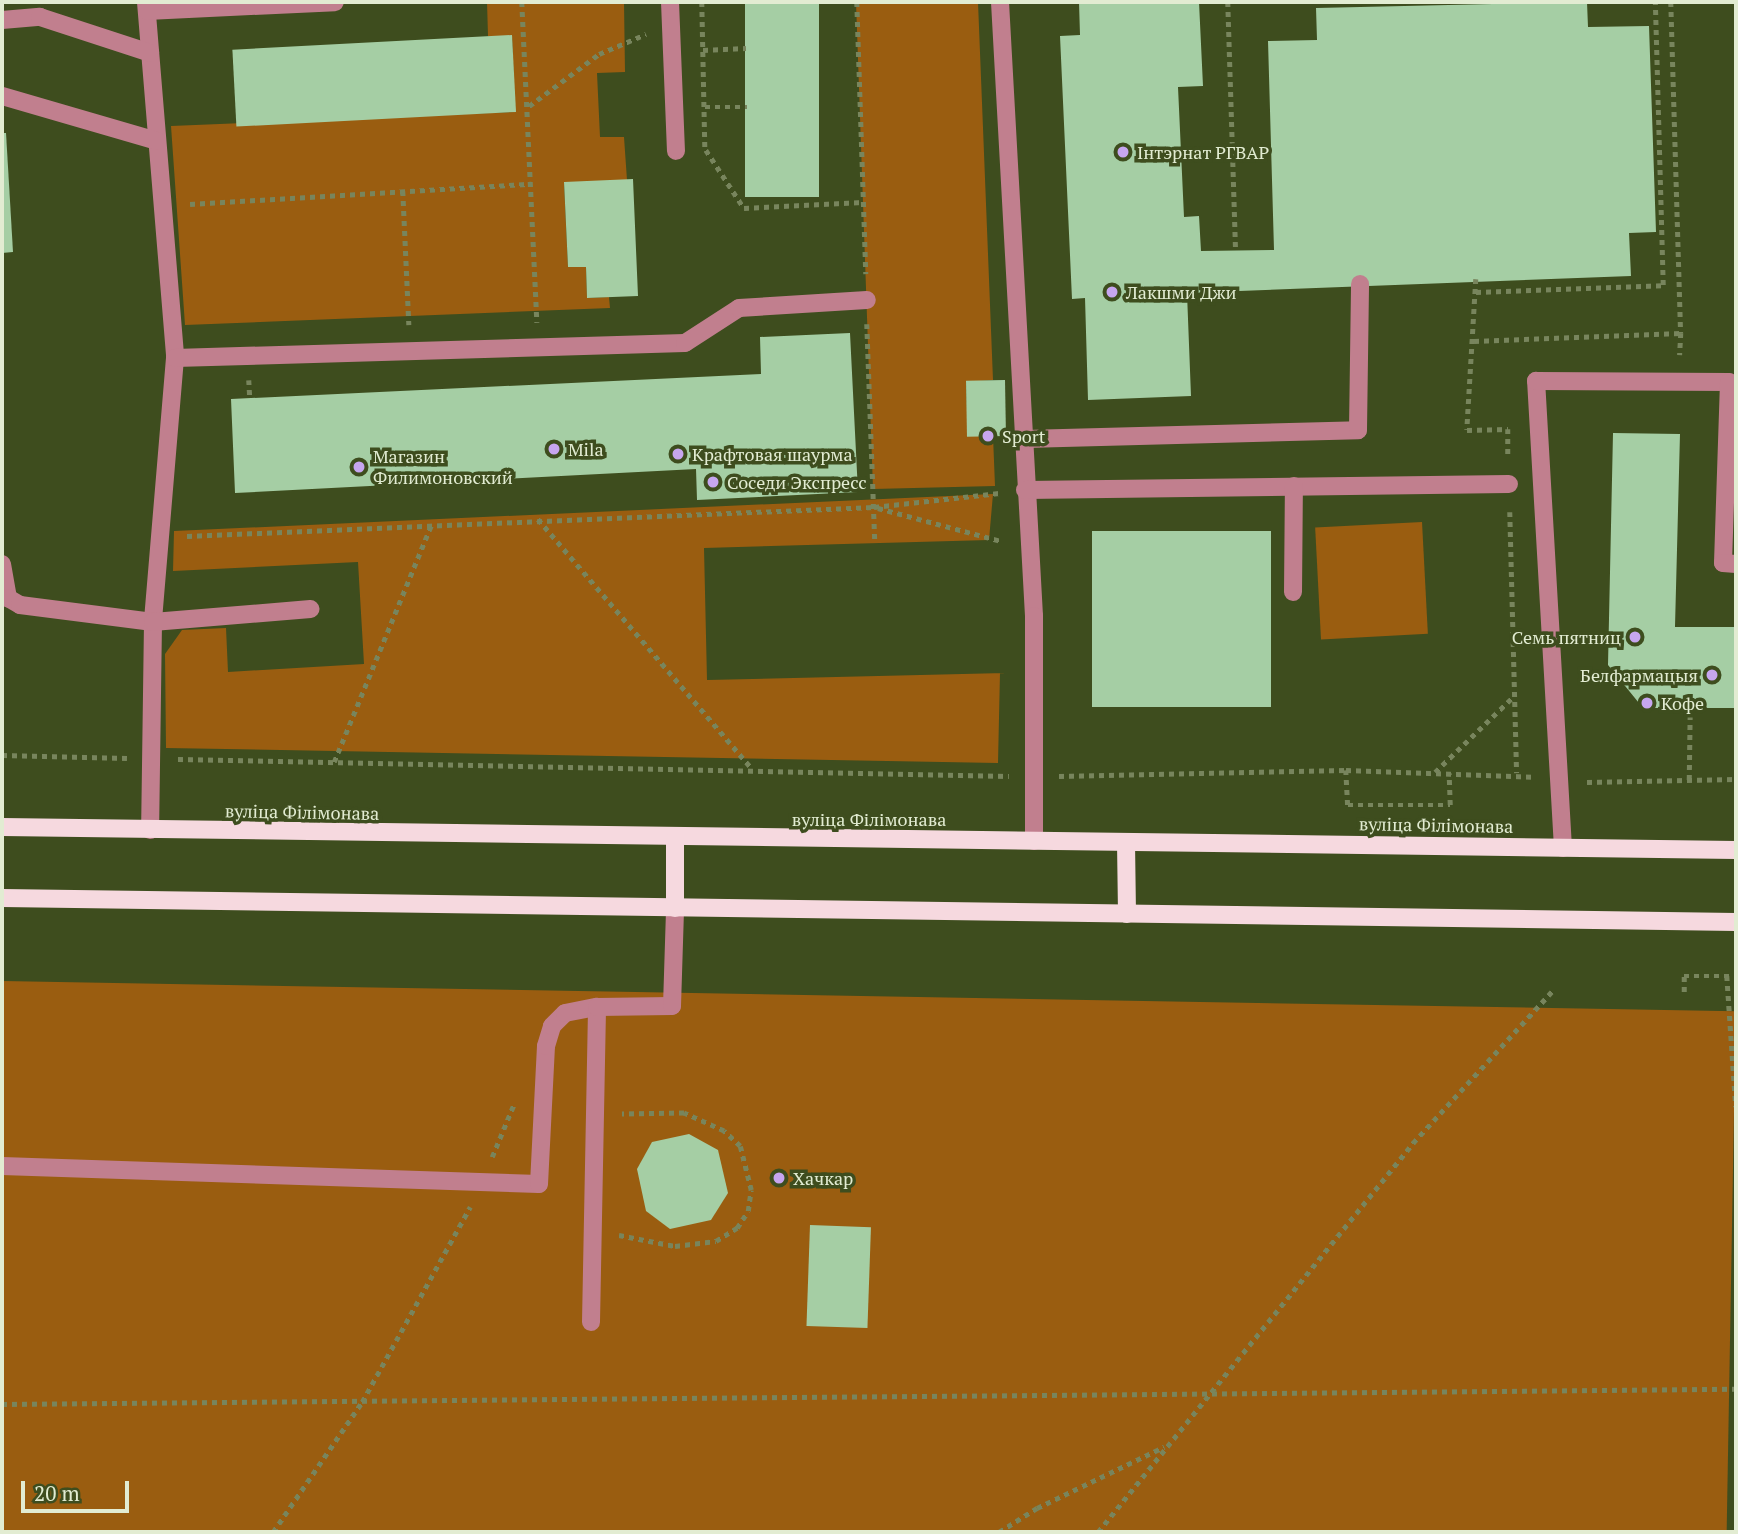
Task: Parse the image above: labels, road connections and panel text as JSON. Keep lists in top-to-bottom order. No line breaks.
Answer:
{"streets":{"main road":["вуліца Філімонава"]},"places":["Інтэрнат РГВАР","Лакшми Джи","Sport","Mila","Крафтовая шаурма","Магазин Филимоновский","Соседи Экспресс","Семь пятниц","Белфармацыя","Кофе","Хачкар"],"scale_bar":"20 m"}
